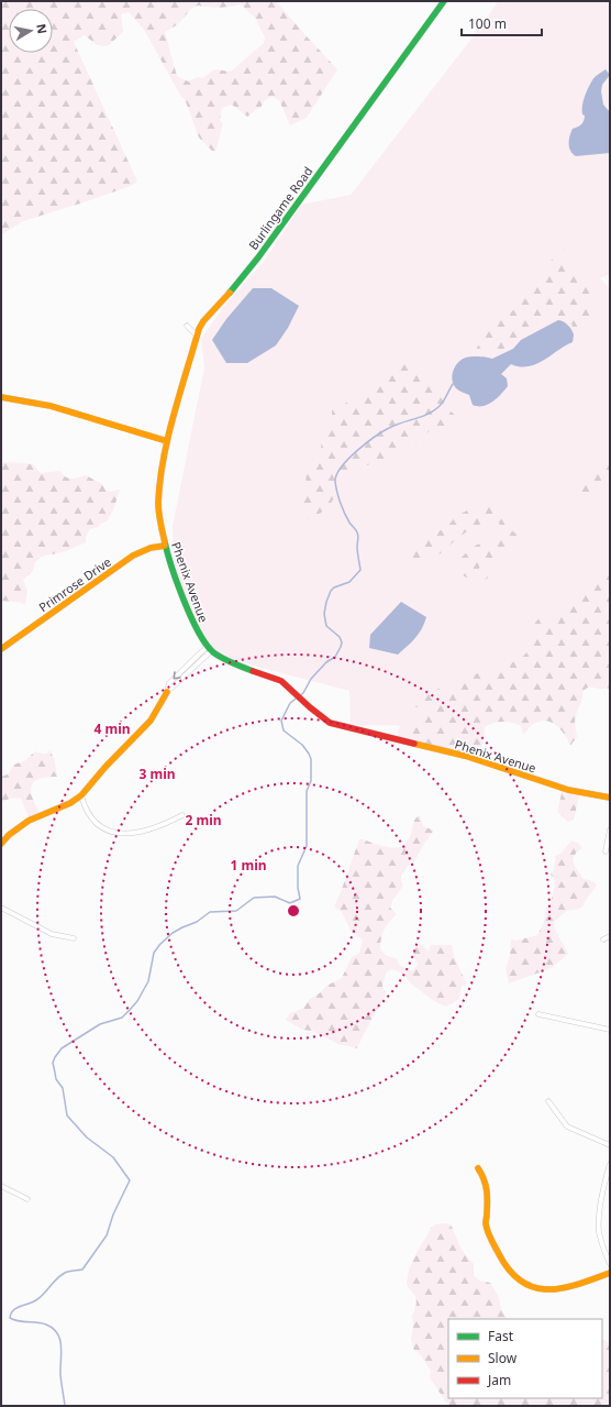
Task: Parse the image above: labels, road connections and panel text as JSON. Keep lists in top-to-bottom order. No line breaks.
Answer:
{"streets":{"street":["Burlingame Road","Phenix Avenue","Primrose Drive"]},"crossings":[["Burlingame Road","Phenix Avenue"],["Phenix Avenue","Primrose Drive"]],"legend":["Fast","Slow","Jam"],"scale_bar":"100 m","north":"right","rings":["4 min","3 min","2 min","1 min"]}
